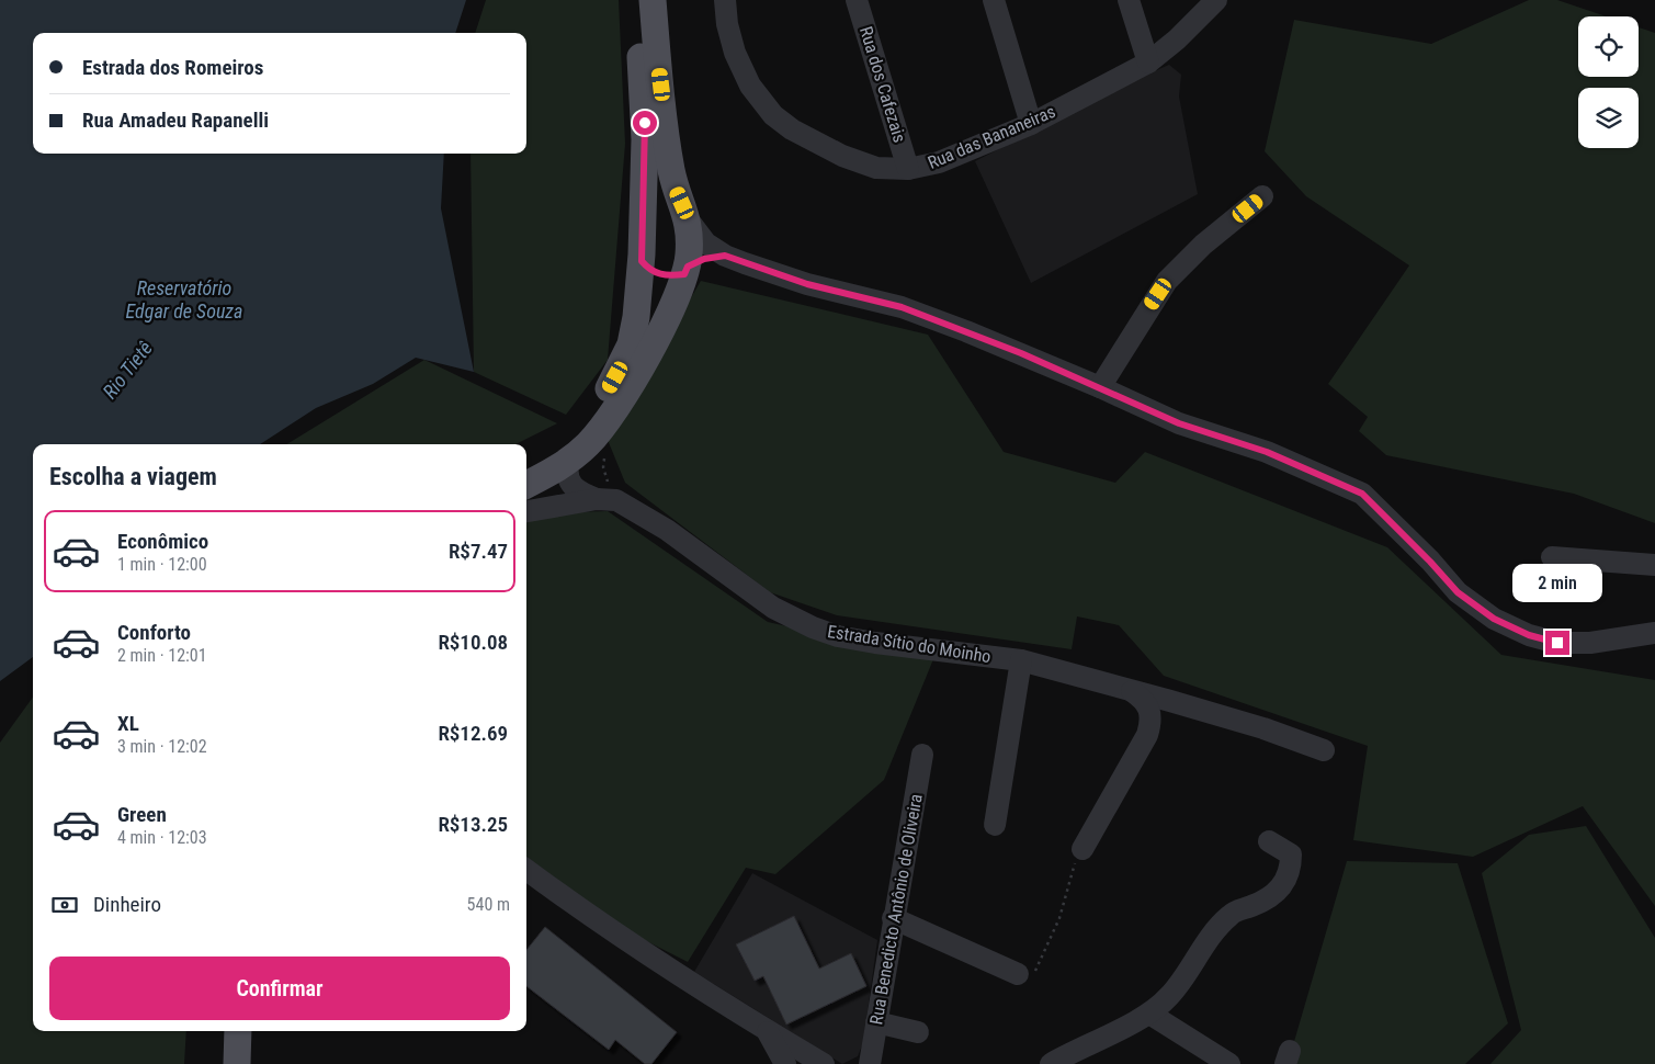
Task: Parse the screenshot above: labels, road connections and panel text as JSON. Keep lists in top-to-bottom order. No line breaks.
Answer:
{"streets":{"street":["Rua dos Cafezais","Rua das Bananeiras","Estrada Sítio do Moinho","Rua Benedicto Antônio de Oliveira"]},"crossings":[["Rua dos Cafezais","Rua das Bananeiras"]],"water":["Reservatório Edgar de Souza","Rio Tietê"],"page":{"banner":["Estrada dos Romeiros","Rua Amadeu Rapanelli"],"heading":"Escolha a viagem","list":[{"name":"Econômico","note":"1 min · 12:00","value":"R$7.47"},{"name":"Conforto","note":"2 min · 12:01","value":"R$10.08"},{"name":"XL","note":"3 min · 12:02","value":"R$12.69"},{"name":"Green","note":"4 min · 12:03","value":"R$13.25"}],"bubble":"2 min","pay":["Dinheiro","540 m"],"buttons":"Confirmar"}}
